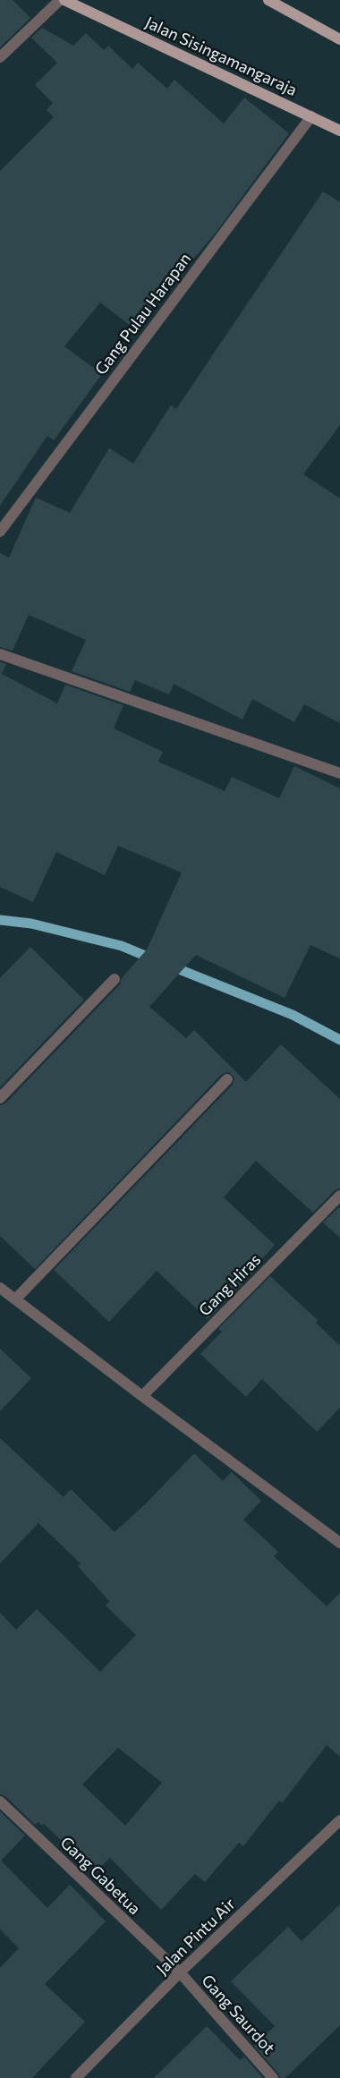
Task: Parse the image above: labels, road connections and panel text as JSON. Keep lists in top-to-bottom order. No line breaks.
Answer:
{"streets":{"main road":["Jalan Sisingamangaraja"],"street":["Gang Pulau Harapan","Gang Hiras","Gang Gabetua","Jalan Pintu Air","Gang Saurdot"]},"crossings":[["Jalan Sisingamangaraja","Gang Pulau Harapan"],["Gang Gabetua","Jalan Pintu Air"],["Gang Gabetua","Gang Saurdot"],["Jalan Pintu Air","Gang Saurdot"]]}
